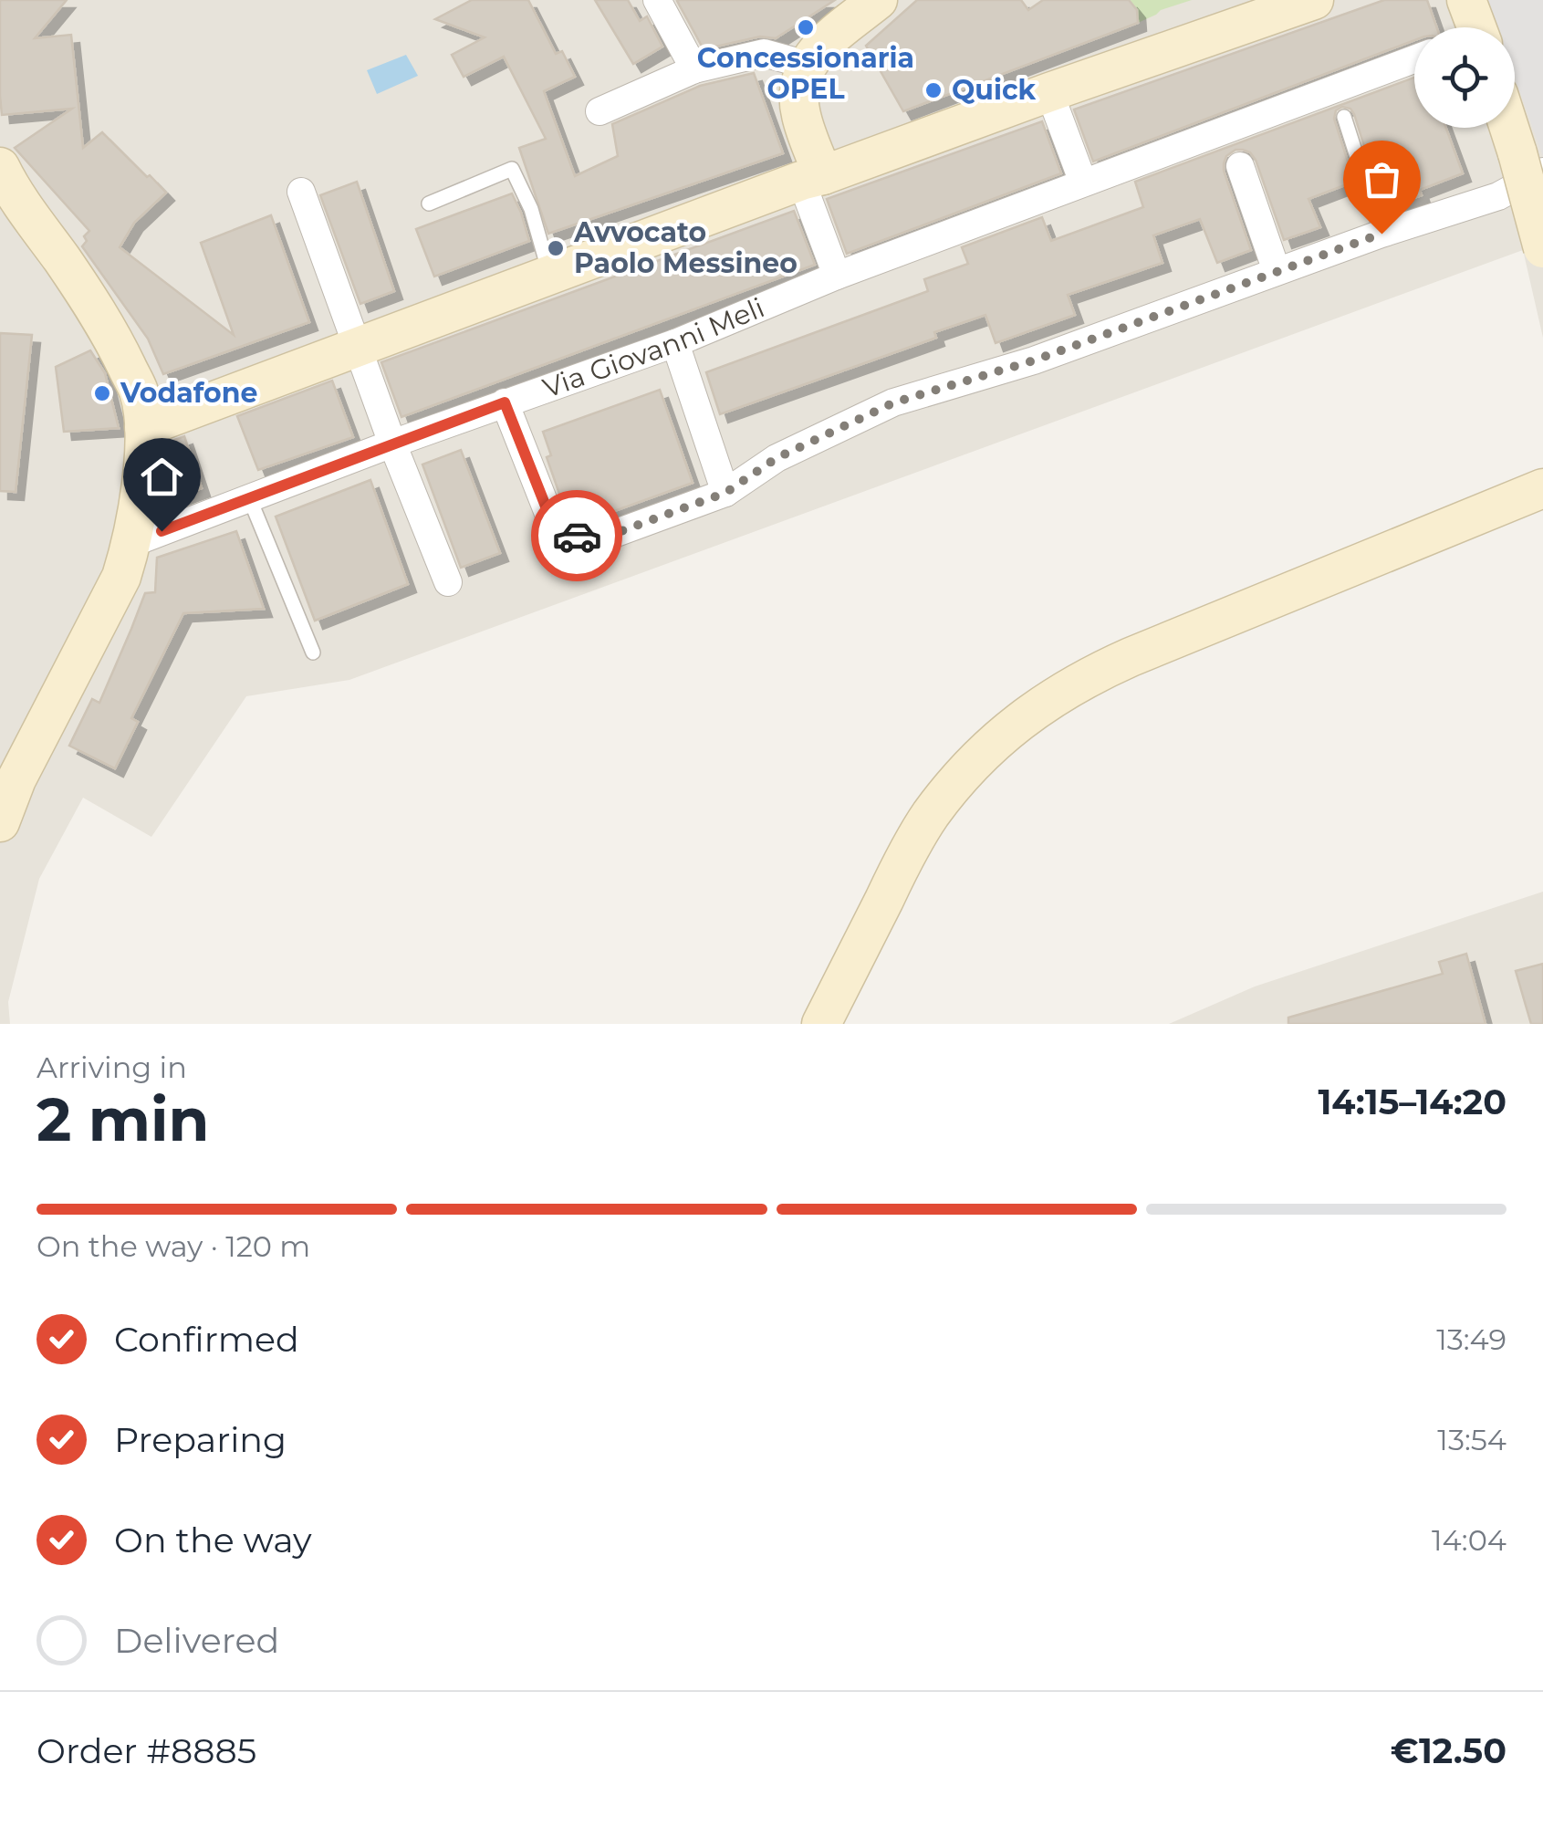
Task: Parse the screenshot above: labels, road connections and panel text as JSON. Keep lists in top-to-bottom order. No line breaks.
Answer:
{"streets":{"street":["Via Giovanni Meli"]},"places":["Concessionaria OPEL","Quick","Avvocato Paolo Messineo","Vodafone"],"page":{"heading":["2 min","Arriving in","14:15–14:20"],"panel":["Order #8885","€12.50"],"bar":"On the way · 120 m","list":[["Confirmed","13:49"],["Preparing","13:54"],["On the way","14:04"],"Delivered"]}}
